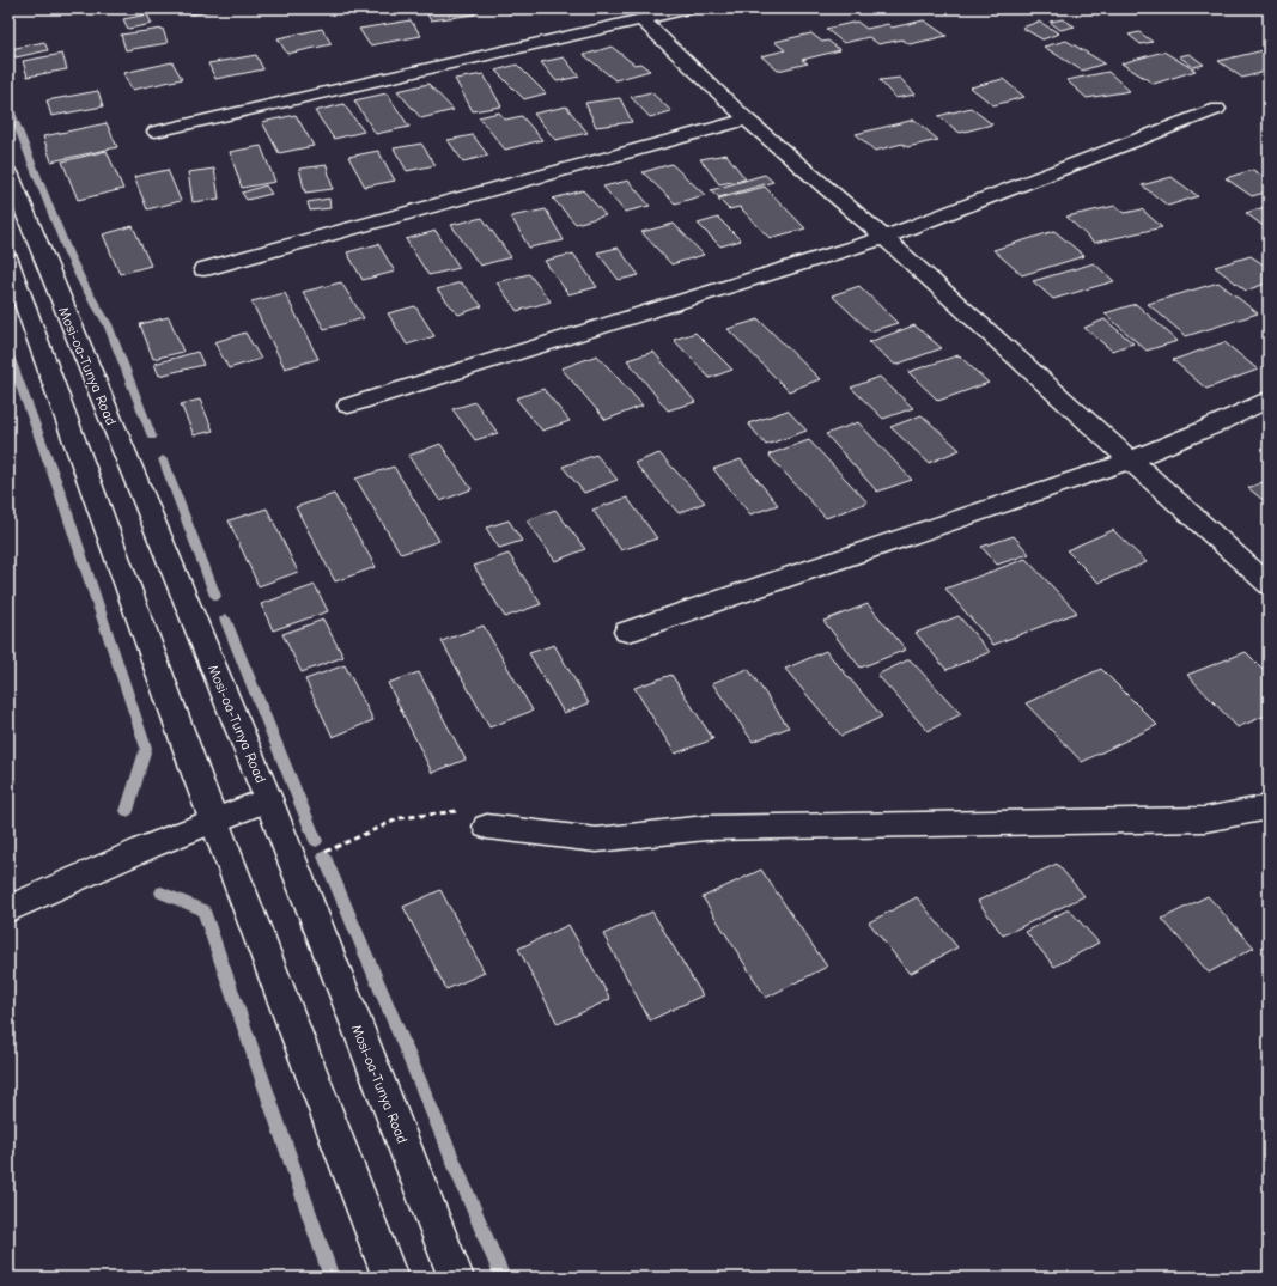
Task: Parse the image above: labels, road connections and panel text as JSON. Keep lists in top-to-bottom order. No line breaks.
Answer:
{"streets":{"street":["Mosi-oa-Tunya Road"]}}
